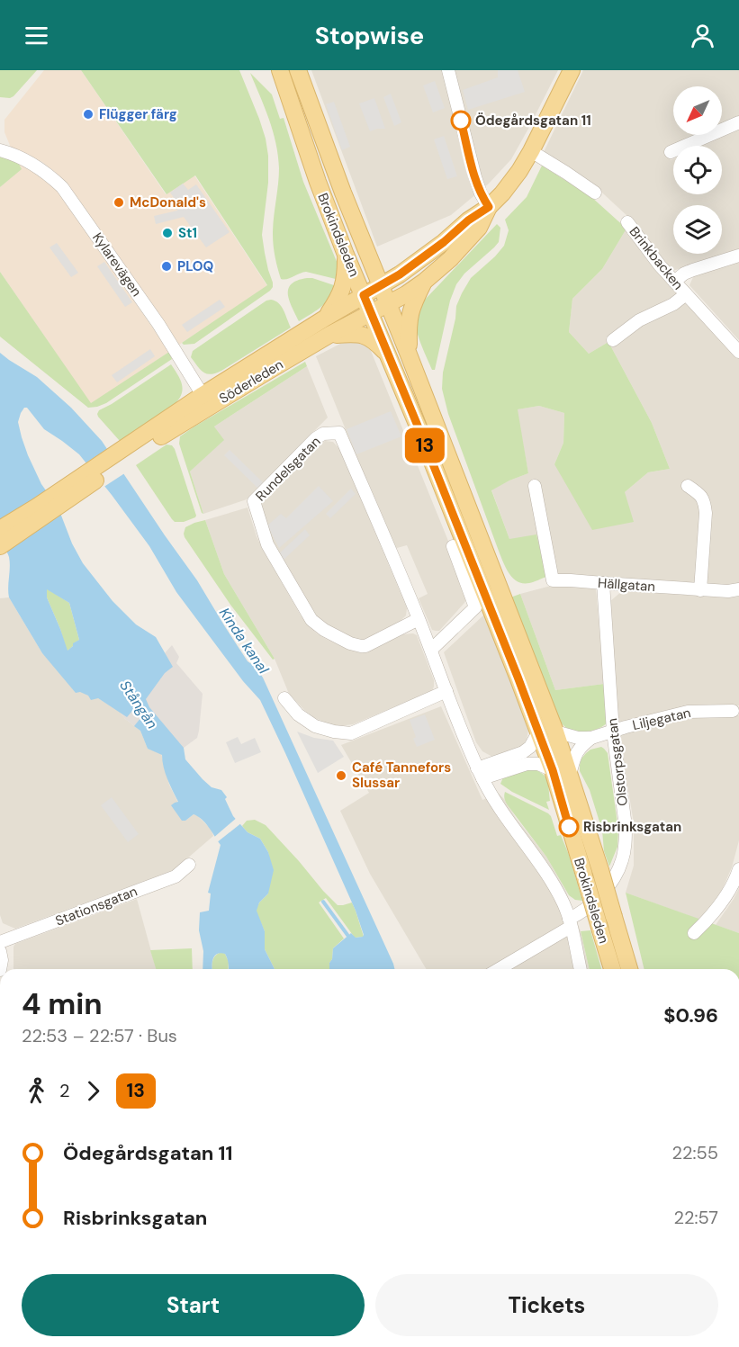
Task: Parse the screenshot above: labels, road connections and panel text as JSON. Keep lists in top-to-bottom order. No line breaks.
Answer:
{"streets":{"main road":["Brokindsleden","Söderleden"],"street":["Brinkbacken","Kylarevägen","Rundelsgatan","Hällgatan","Liljegatan","Olstorpsgatan","Stationsgatan"]},"crossings":[["Brokindsleden","Söderleden"],["Brokindsleden","Liljegatan"],["Kylarevägen","Söderleden"],["Hällgatan","Olstorpsgatan"],["Liljegatan","Olstorpsgatan"]],"water":["Kinda kanal","Stångån"],"places":["Flügger färg","Ödegårdsgatan 11","McDonald's","St1","PLOQ","Café Tannefors Slussar","Risbrinksgatan"],"lines":["bus line 13"],"north":"bottom left","page":{"header":"Stopwise","on_map":"13","heading":["4 min","22:53 – 22:57 · Bus","$0.96"],"legs":["2","13"],"list":[{"name":"Ödegårdsgatan 11","value":"22:55"},{"name":"Risbrinksgatan","value":"22:57"}],"buttons":["Start","Tickets"]}}
